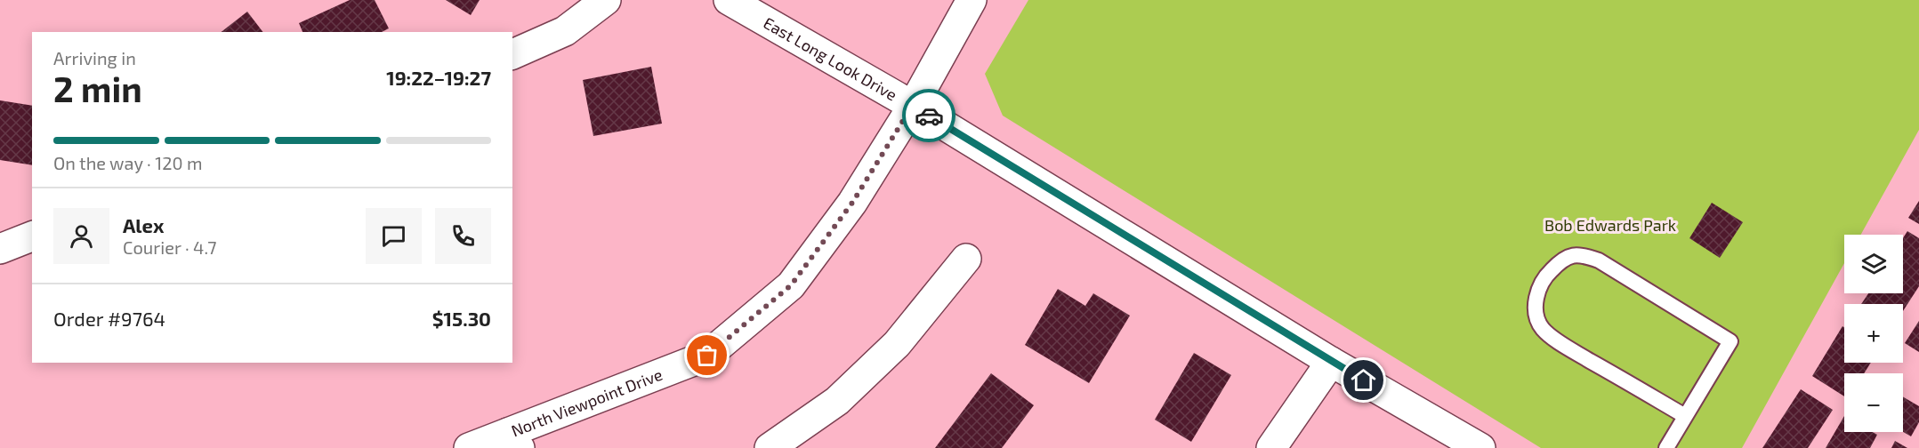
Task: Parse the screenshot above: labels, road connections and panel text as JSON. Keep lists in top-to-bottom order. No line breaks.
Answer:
{"streets":{"street":["East Long Look Drive","North Viewpoint Drive"]},"crossings":[["East Long Look Drive","North Viewpoint Drive"]],"parks":["Bob Edwards Park"],"page":{"heading":["2 min","Arriving in","19:22–19:27"],"panel":["Alex","Courier · 4.7","Order #9764","$15.30"],"bar":"On the way · 120 m","map_buttons":["+","−"]}}
